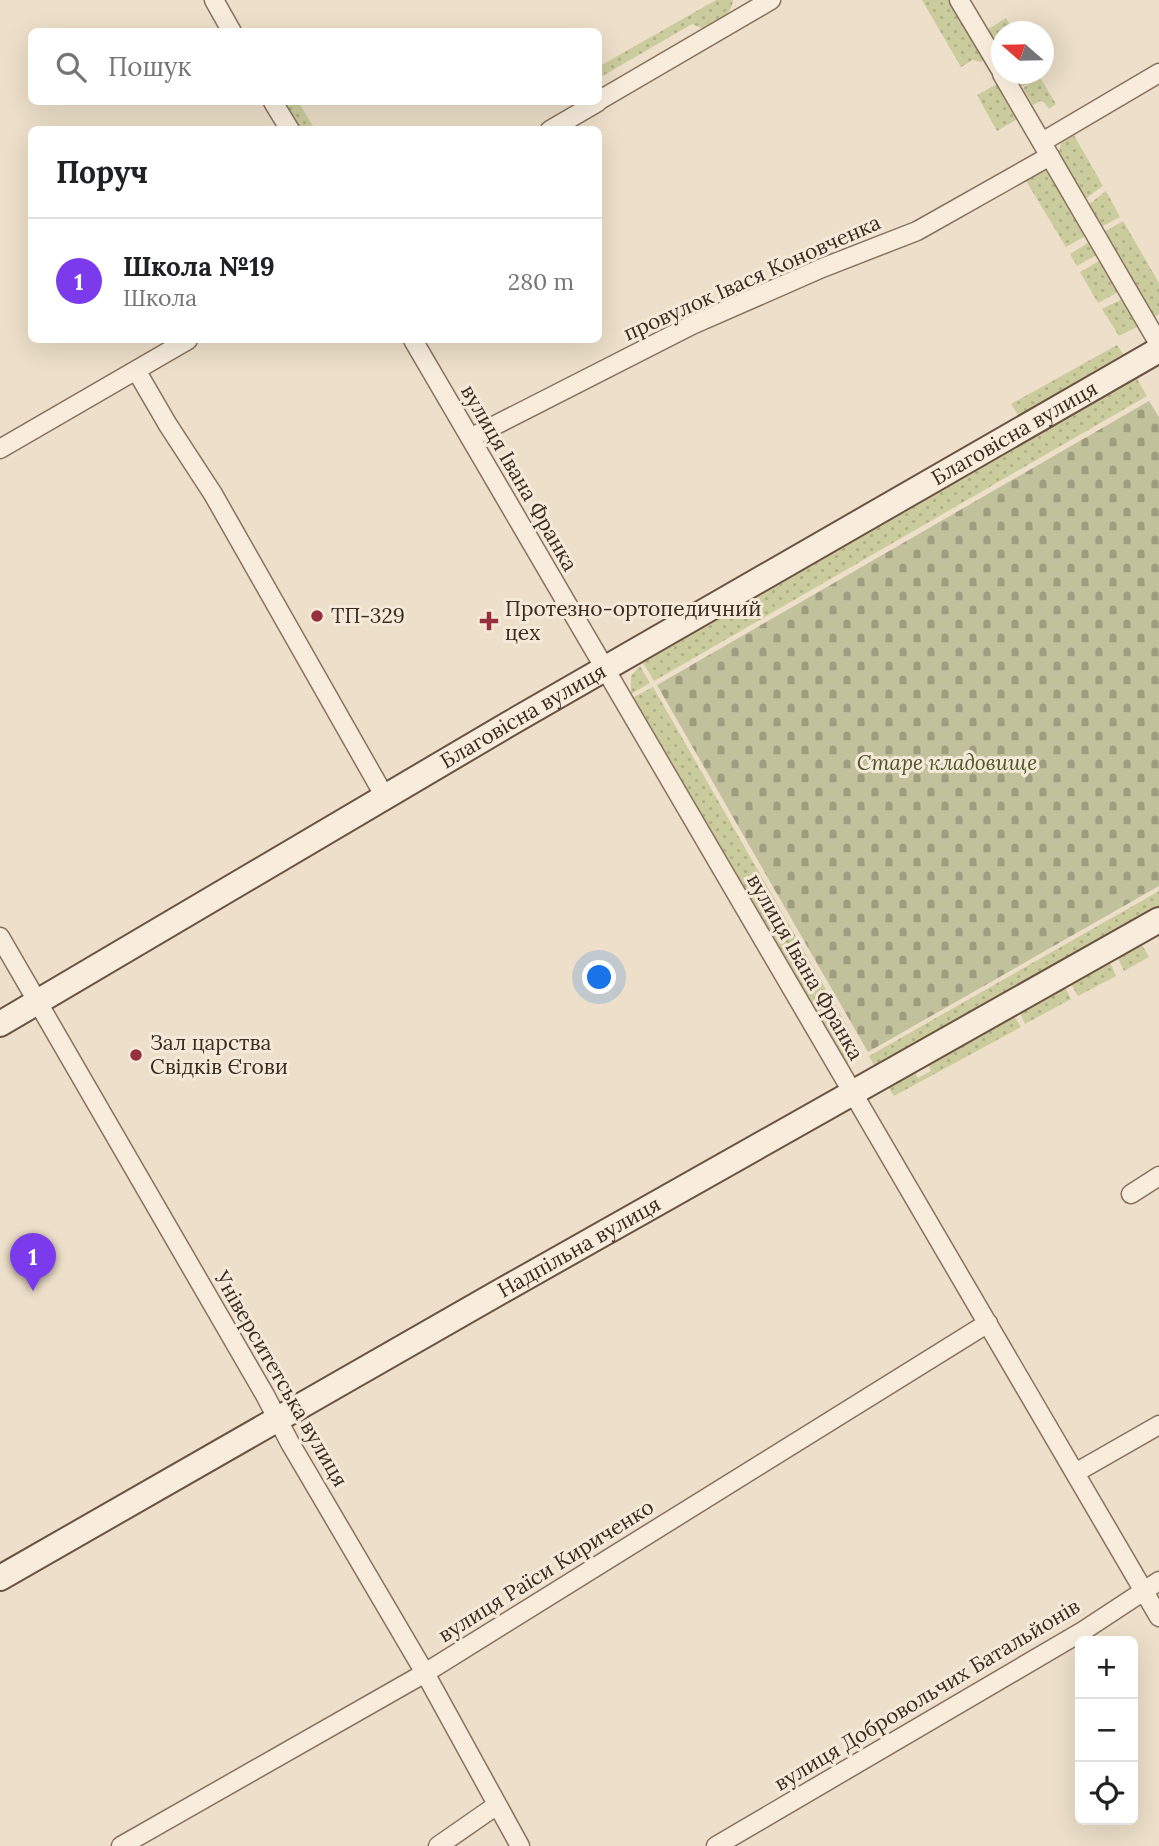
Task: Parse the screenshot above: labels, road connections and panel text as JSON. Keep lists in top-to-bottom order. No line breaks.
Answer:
{"streets":{"main road":["Благовісна вулиця","Надпільна вулиця"],"street":["провулок Івася Коновченка","вулиця Івана Франка","Університетська вулиця","вулиця Раїси Кириченко","вулиця Добровольчих Батальйонів"]},"crossings":[["провулок Івася Коновченка","вулиця Івана Франка"],["Благовісна вулиця","вулиця Івана Франка"],["Благовісна вулиця","Університетська вулиця"],["вулиця Івана Франка","Надпільна вулиця"],["вулиця Івана Франка","вулиця Раїси Кириченко"],["вулиця Івана Франка","вулиця Добровольчих Батальйонів"],["Надпільна вулиця","Університетська вулиця"],["Університетська вулиця","вулиця Раїси Кириченко"]],"parks":["Старе кладовище"],"places":{"other":["ТП-329","Зал царства Свідків Єгови"],"health":["Протезно-ортопедичний цех"]},"north":"left","page":{"search":"Пошук","heading":"Поруч","list":[{"mark":"1","name":"Школа №19","note":"Школа","value":"280 m"}],"pins":"1","map_buttons":["+","−"]}}
